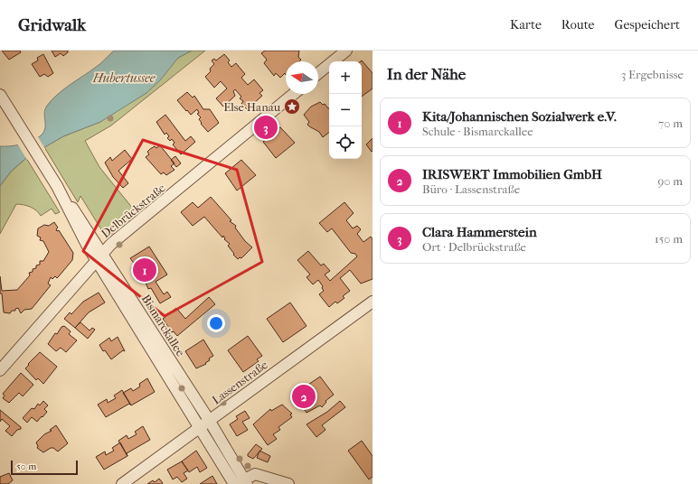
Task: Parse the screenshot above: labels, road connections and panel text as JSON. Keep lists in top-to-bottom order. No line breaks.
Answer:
{"streets":{"street":["Delbrückstraße","Bismarckallee","Lassenstraße"]},"crossings":[["Delbrückstraße","Bismarckallee"],["Bismarckallee","Lassenstraße"]],"water":["Hubertussee"],"places":{"place":["Else Hanau"]},"scale_bar":"50 m","north":"left","page":{"header":"Gridwalk","nav":["Karte","Route","Gespeichert"],"heading":["In der Nähe","3 Ergebnisse"],"map_buttons":["+","−"],"list":[{"mark":"1","name":"Kita/Johannischen Sozialwerk e.V.","note":"Schule · Bismarckallee","value":"70 m"},{"mark":"2","name":"IRISWERT Immobilien GmbH","note":"Büro · Lassenstraße","value":"90 m"},{"mark":"3","name":"Clara Hammerstein","note":"Ort · Delbrückstraße","value":"150 m"}],"pins":["3","1","2"],"scale":"50 m"}}
